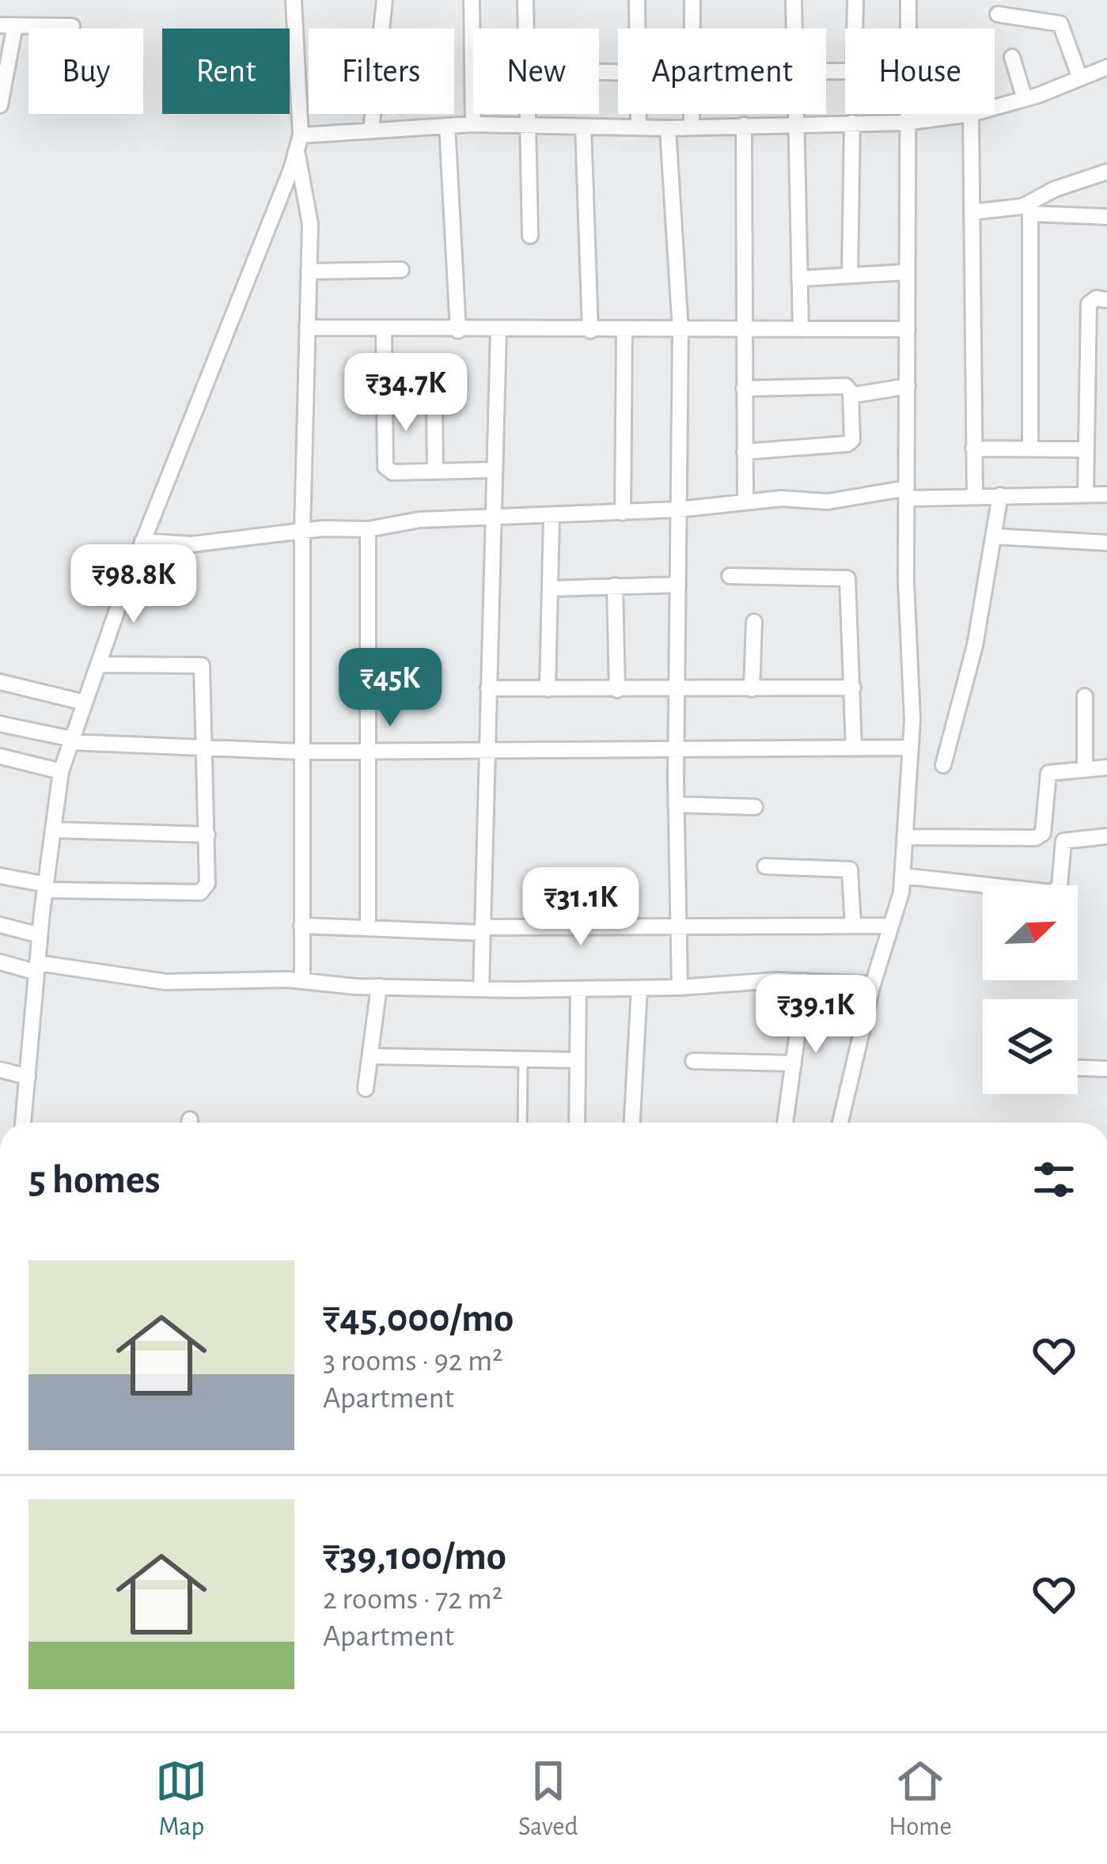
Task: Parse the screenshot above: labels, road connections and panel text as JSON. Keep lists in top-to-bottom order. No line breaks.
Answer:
{"north":"top right","page":{"chip":["Buy","Rent","Filters","New","Apartment","House"],"price":["₹34.7K","₹98.8K","₹45K","₹31.1K","₹39.1K"],"heading":"5 homes","list":[{"name":"₹45,000/mo","note":"3 rooms · 92 m² · Apartment"},{"name":"₹39,100/mo","note":"2 rooms · 72 m² · Apartment"}],"tabs":["Map","Saved","Home"]}}
